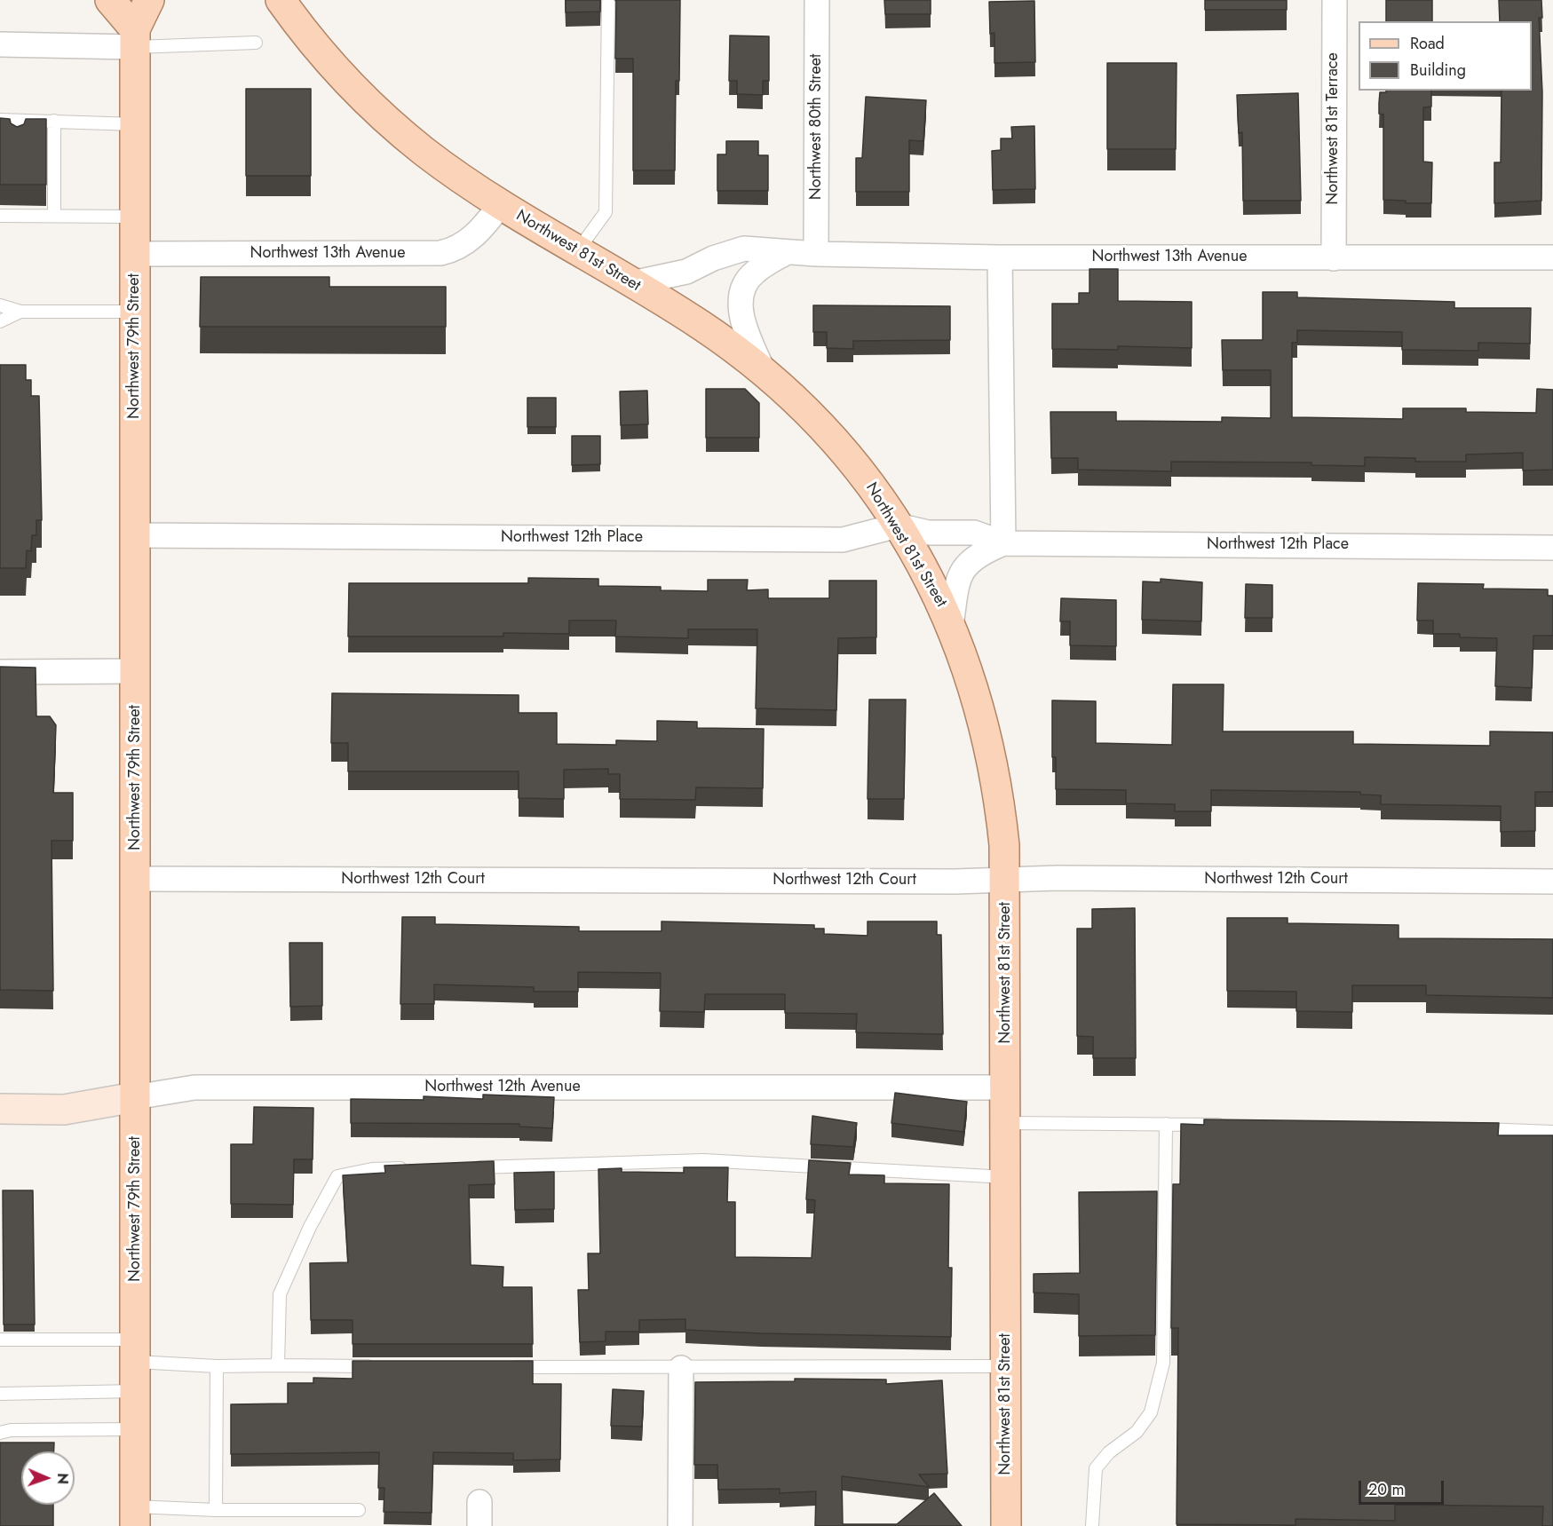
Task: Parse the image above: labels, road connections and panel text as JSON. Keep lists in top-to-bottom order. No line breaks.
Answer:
{"streets":{"main road":["Northwest 81st Street","Northwest 79th Street","Northwest 12th Avenue"],"street":["Northwest 80th Street","Northwest 81st Terrace","Northwest 13th Avenue","Northwest 12th Place","Northwest 12th Court"]},"crossings":[["Northwest 80th Street","Northwest 13th Avenue"],["Northwest 81st Terrace","Northwest 13th Avenue"],["Northwest 81st Street","Northwest 13th Avenue"],["Northwest 81st Street","Northwest 12th Place"],["Northwest 81st Street","Northwest 12th Court"],["Northwest 81st Street","Northwest 12th Avenue"],["Northwest 13th Avenue","Northwest 79th Street"],["Northwest 79th Street","Northwest 12th Place"],["Northwest 79th Street","Northwest 12th Court"],["Northwest 79th Street","Northwest 12th Avenue"]],"legend":["Road","Building"],"scale_bar":"20 m","north":"right"}
